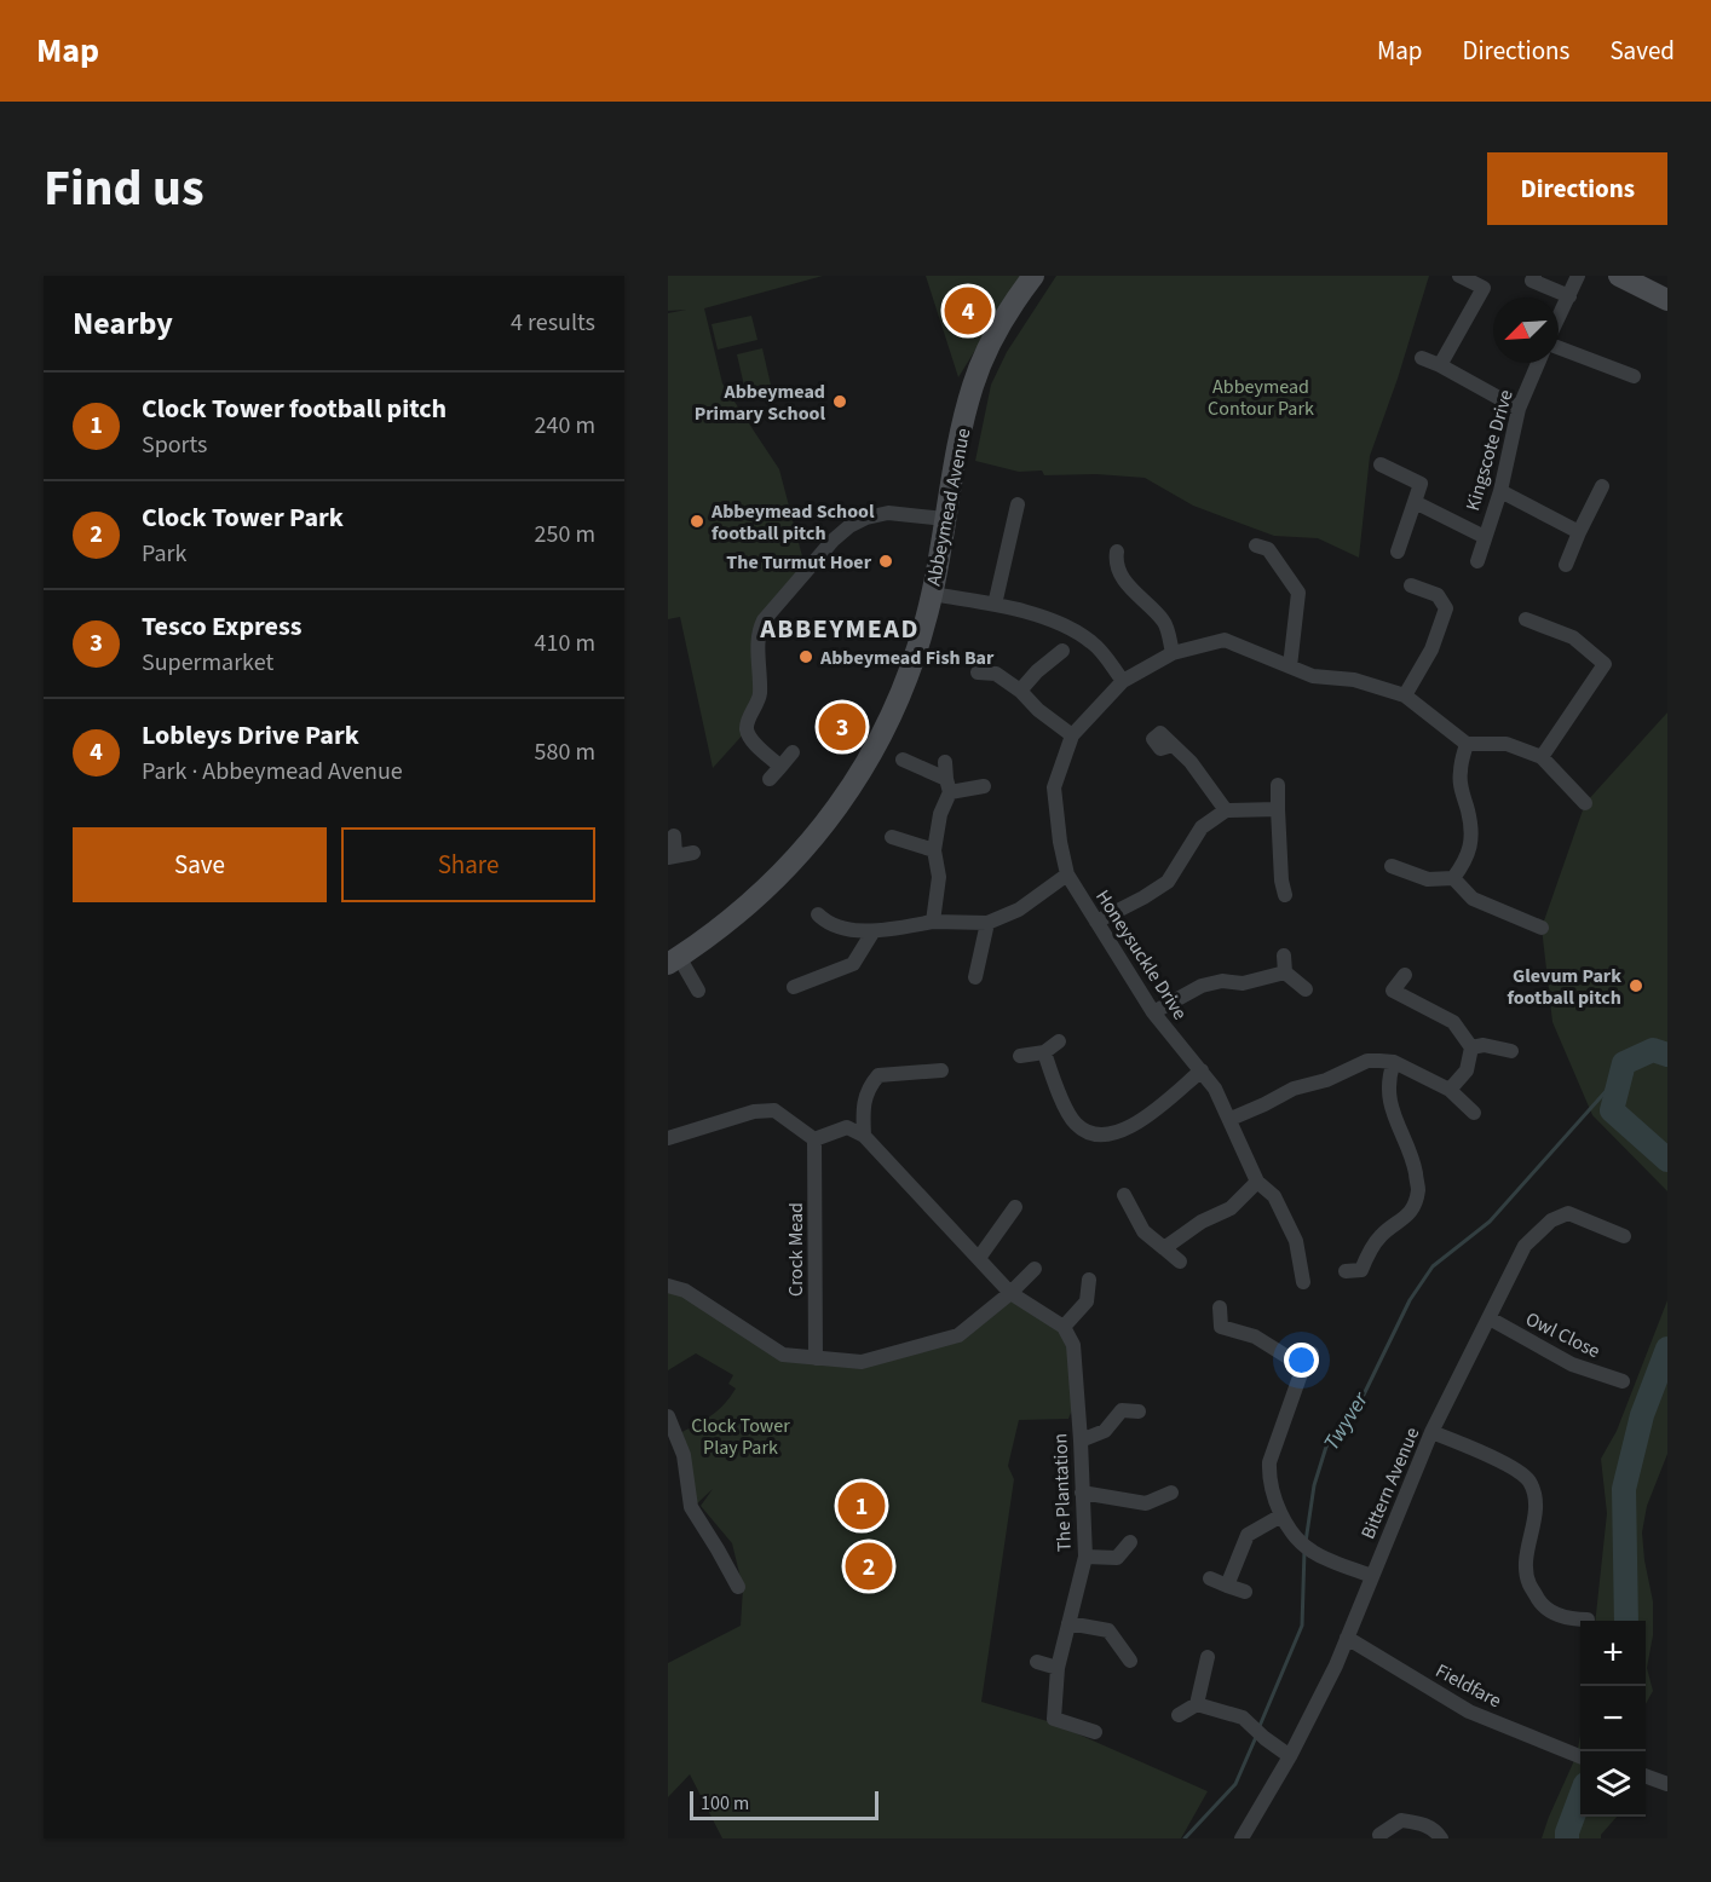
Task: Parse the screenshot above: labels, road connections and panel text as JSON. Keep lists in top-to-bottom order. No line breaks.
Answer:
{"streets":{"street":["Kingscote Drive","Abbeymead Avenue","Honeysuckle Drive","Crock Mead","Owl Close","Bittern Avenue","The Plantation","Fieldfare"]},"crossings":[["Owl Close","Bittern Avenue"],["Bittern Avenue","Fieldfare"]],"districts":["ABBEYMEAD"],"water":["Twyver"],"parks":["Abbeymead Contour Park","Clock Tower Play Park"],"places":["Abbeymead Primary School","Abbeymead School football pitch","The Turmut Hoer","Abbeymead Fish Bar","Glevum Park football pitch"],"scale_bar":"100 m","north":"bottom left","page":{"header":"Map","nav":["Map","Directions","Saved"],"title":"Find us","buttons":["Directions",["Save","Share"]],"heading":["Nearby","4 results"],"pins":["4","3","1","2"],"list":[{"mark":"1","name":"Clock Tower football pitch","note":"Sports","value":"240 m"},{"mark":"2","name":"Clock Tower Park","note":"Park","value":"250 m"},{"mark":"3","name":"Tesco Express","note":"Supermarket","value":"410 m"},{"mark":"4","name":"Lobleys Drive Park","note":"Park · Abbeymead Avenue","value":"580 m"}],"map_buttons":["+","−"],"scale":"100 m"}}
